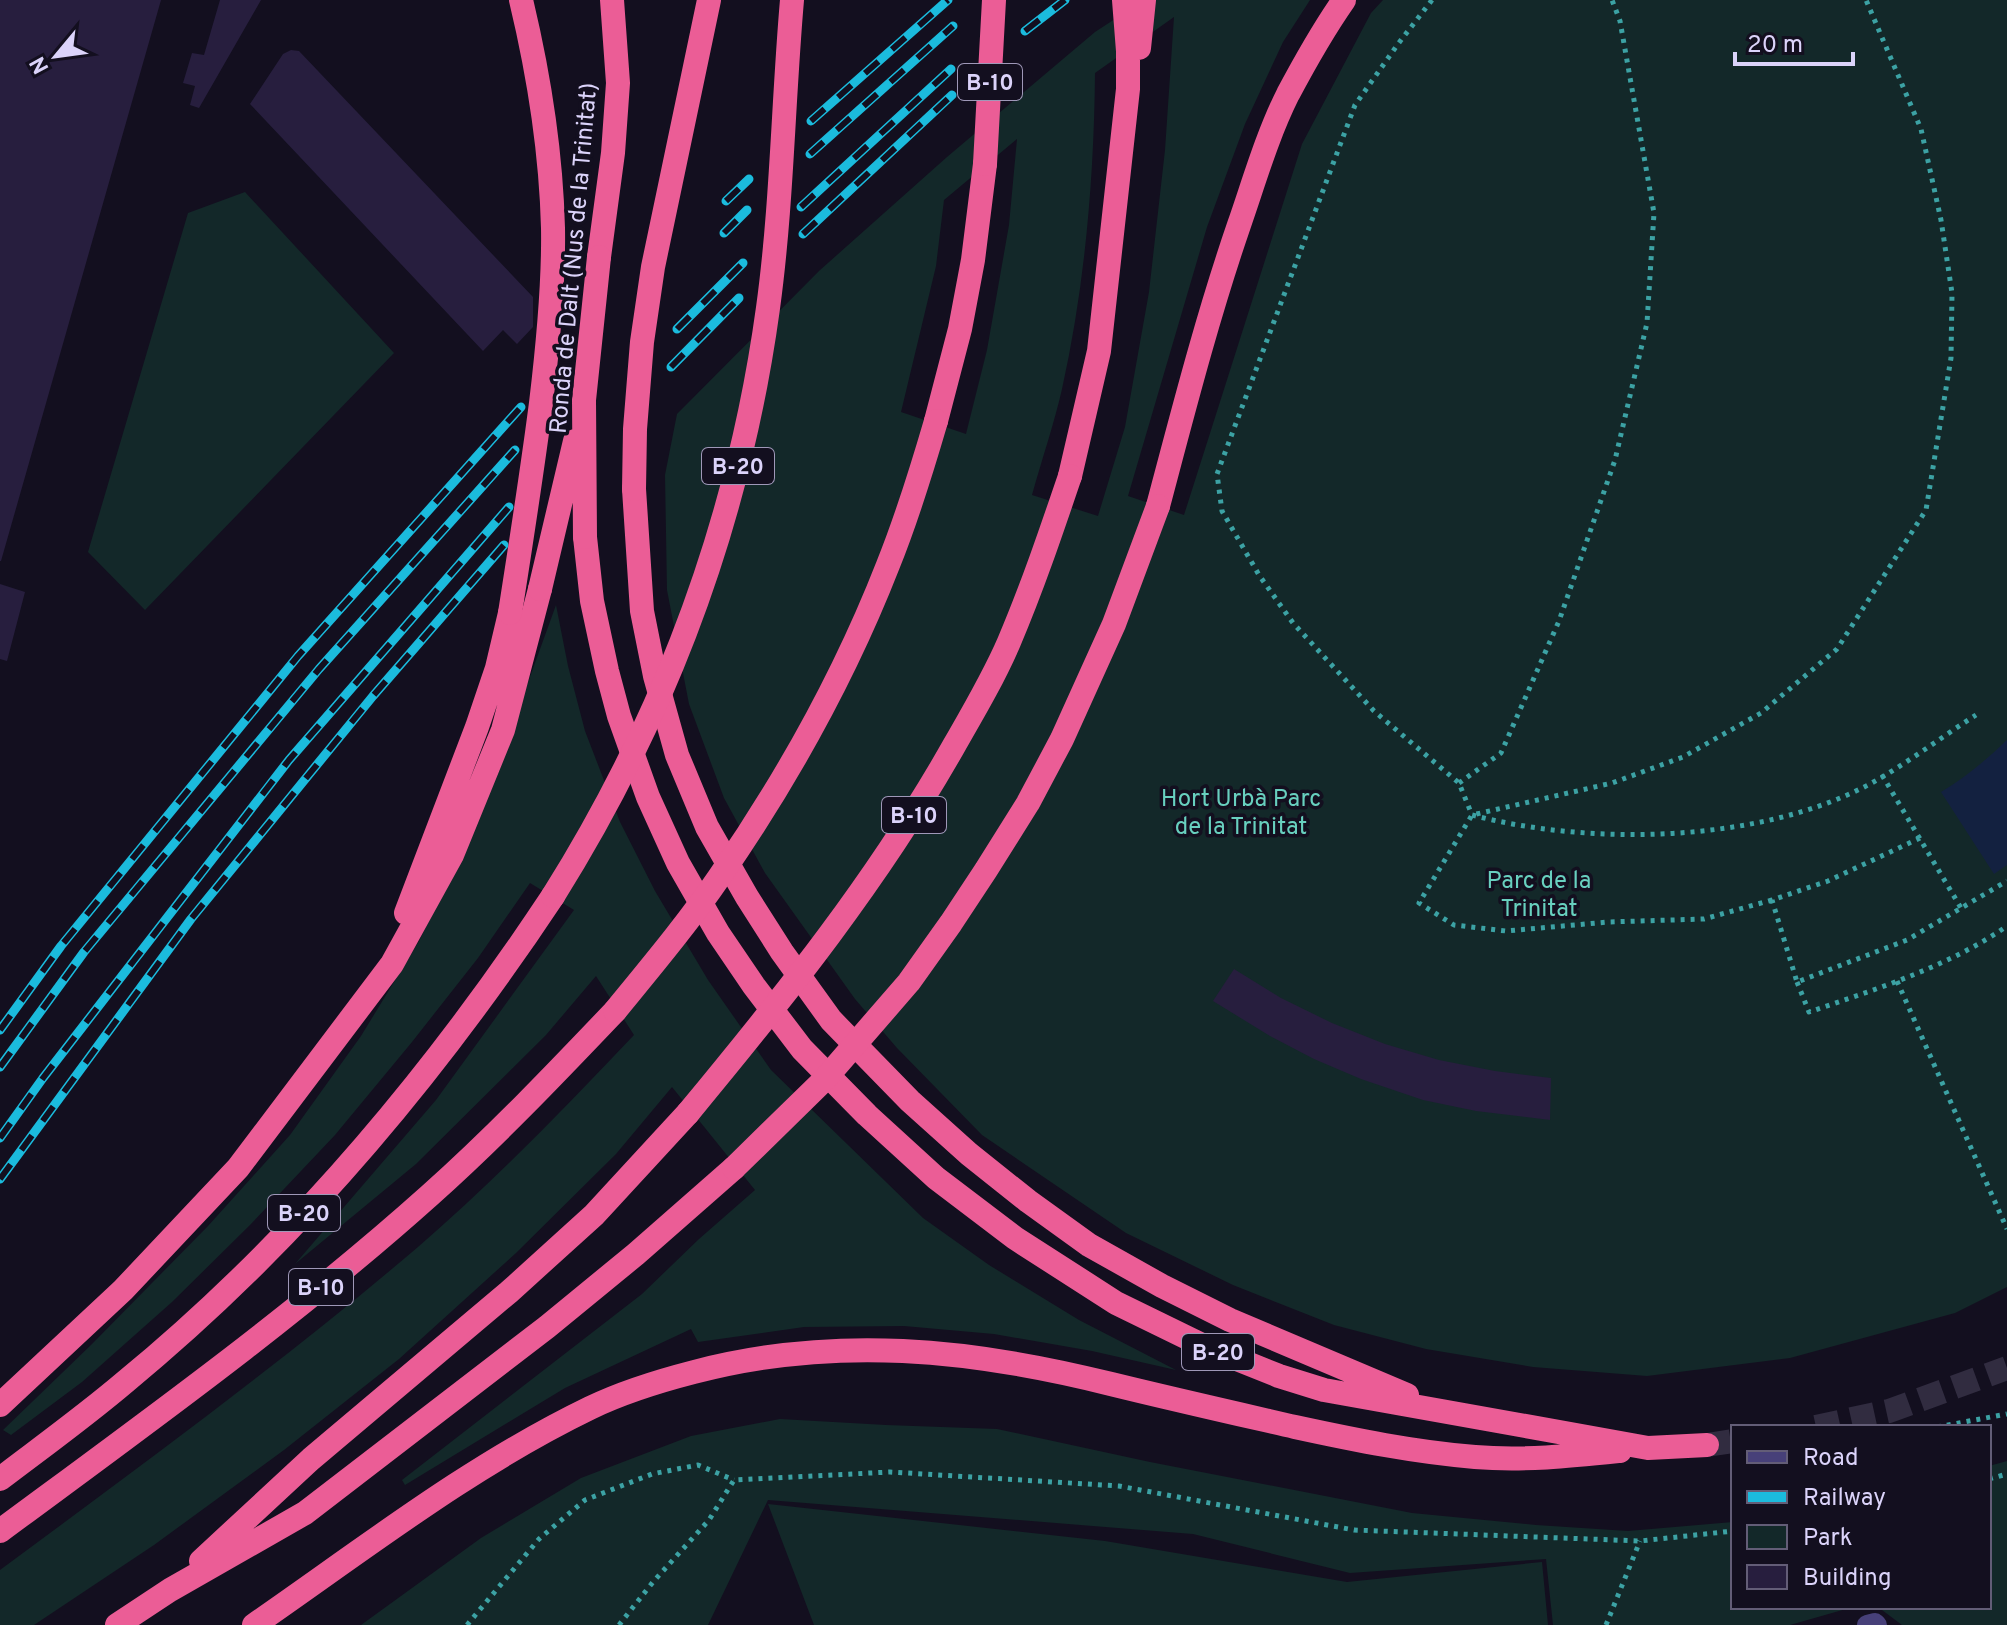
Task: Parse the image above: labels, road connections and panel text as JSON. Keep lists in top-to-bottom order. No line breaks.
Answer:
{"streets":{"highway":["B-10","Ronda de Dalt (Nus de la Trinitat)","B-20"]},"crossings":[["Ronda de Dalt (Nus de la Trinitat)","B-20"]],"parks":["Hort Urbà Parc de la Trinitat","Parc de la Trinitat"],"legend":["Road","Railway","Park","Building"],"scale_bar":"20 m","north":"bottom left"}
